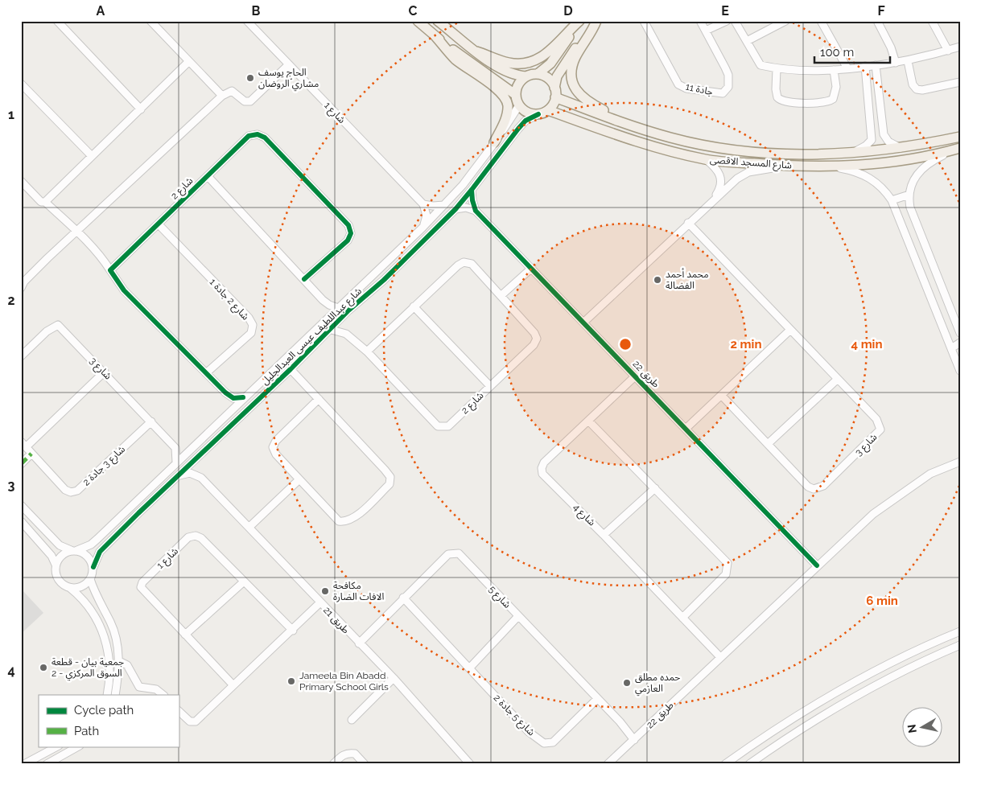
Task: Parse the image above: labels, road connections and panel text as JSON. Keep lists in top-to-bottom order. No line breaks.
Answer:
{"streets":{"main road":["شارع المسجد الاقصى"],"street":["جادة 11","شارع 1","شارع 2","شارع 2 جادة 1","شارع عبداللطيف عيسى العبدالجليل","شارع 3","طريق 22","شارع 3 جادة 2","شارع 4","شارع 5","طريق 21","شارع 5 جادة 2"]},"crossings":[["شارع المسجد الاقصى","شارع عبداللطيف عيسى العبدالجليل"],["شارع 2","شارع 2 جادة 1"],["شارع 2","شارع عبداللطيف عيسى العبدالجليل"],["شارع 3","شارع 3 جادة 2"],["طريق 22","شارع 4"],["طريق 22","شارع 5"],["شارع 5","طريق 21"],["شارع 5","شارع 5 جادة 2"]],"places":["الحاج يوسف مشاري الروضان","محمد أحمد الفضالة","مكافحة الافات الضارة","جمعية بيان - قطعة 2 - السوق المركزي","Jameela Bin Abadd Primary School Girls","حمده مطلق العازمي"],"legend":["Cycle path","Path"],"scale_bar":"100 m","north":"left","grid":{"columns":["A","B","C","D","E","F"],"rows":["1","2","3","4"]},"rings":["2 min","4 min","6 min"]}
